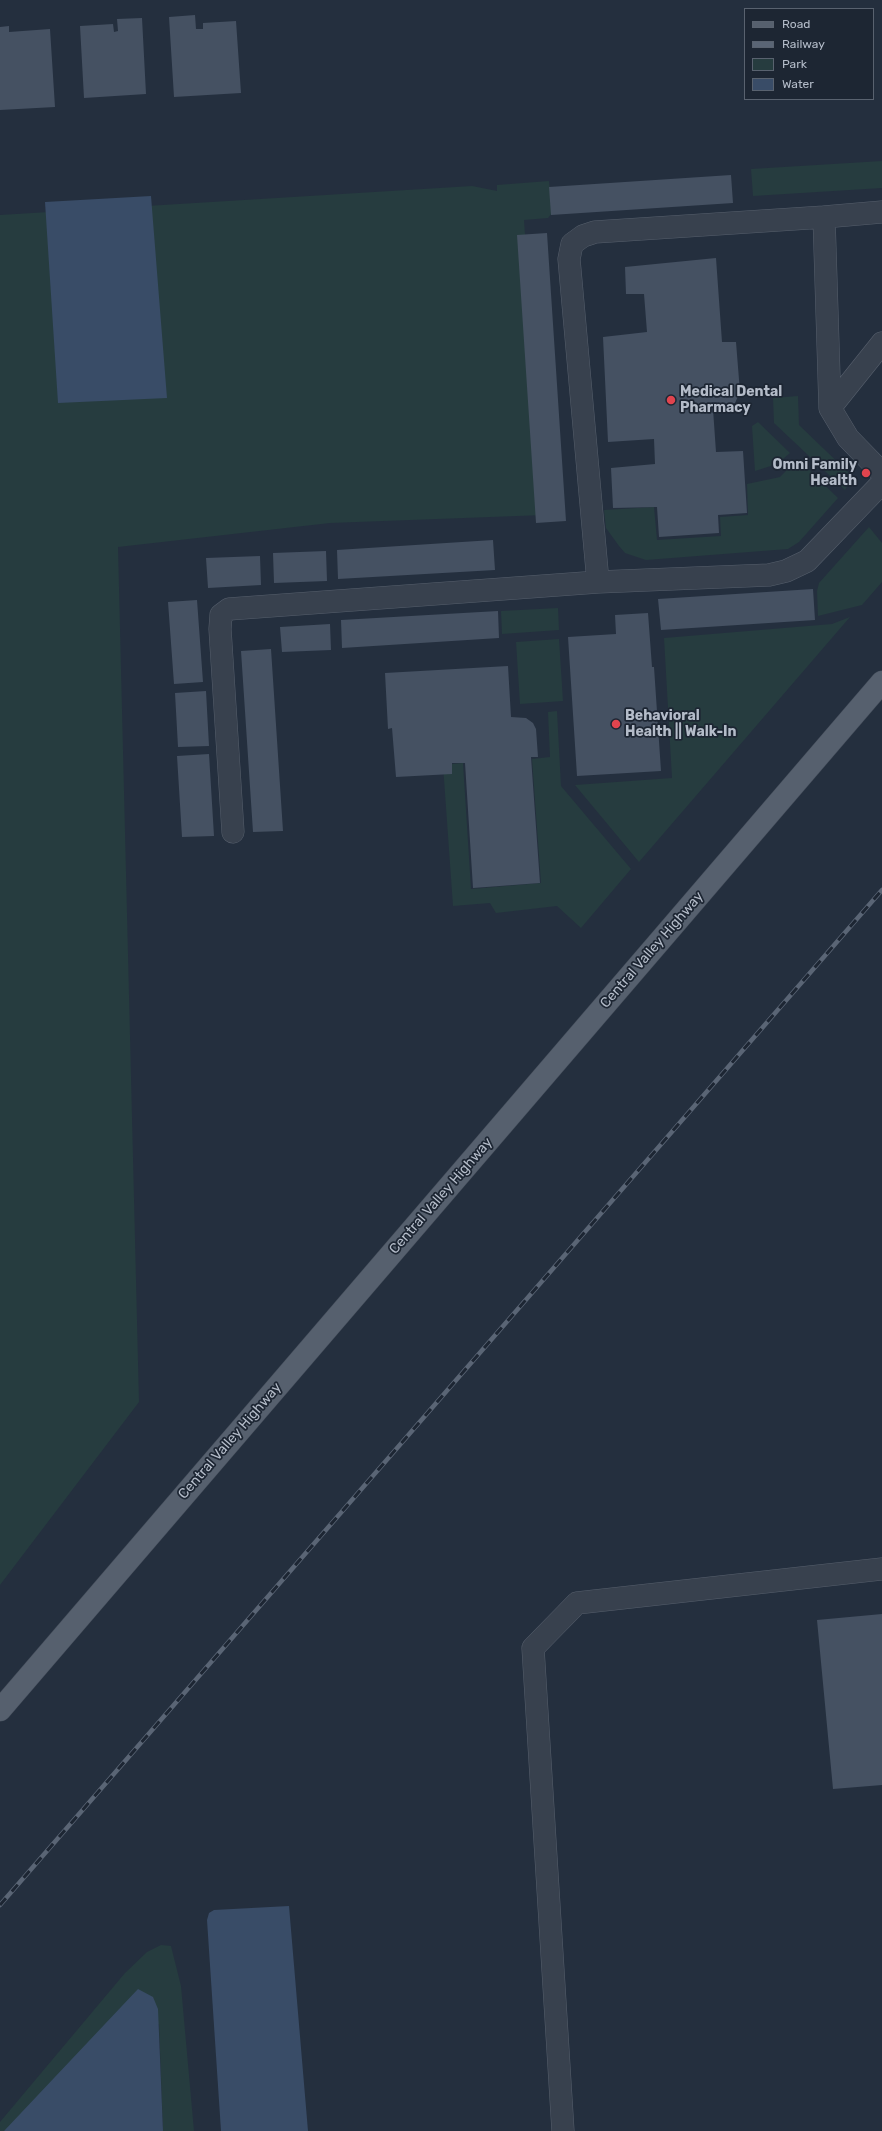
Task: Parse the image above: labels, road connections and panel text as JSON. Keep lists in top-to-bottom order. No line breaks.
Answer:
{"streets":{"main road":["Central Valley Highway"]},"places":["Medical Dental Pharmacy","Omni Family Health","Behavioral Health || Walk-In"],"legend":["Road","Railway","Park","Water"]}
